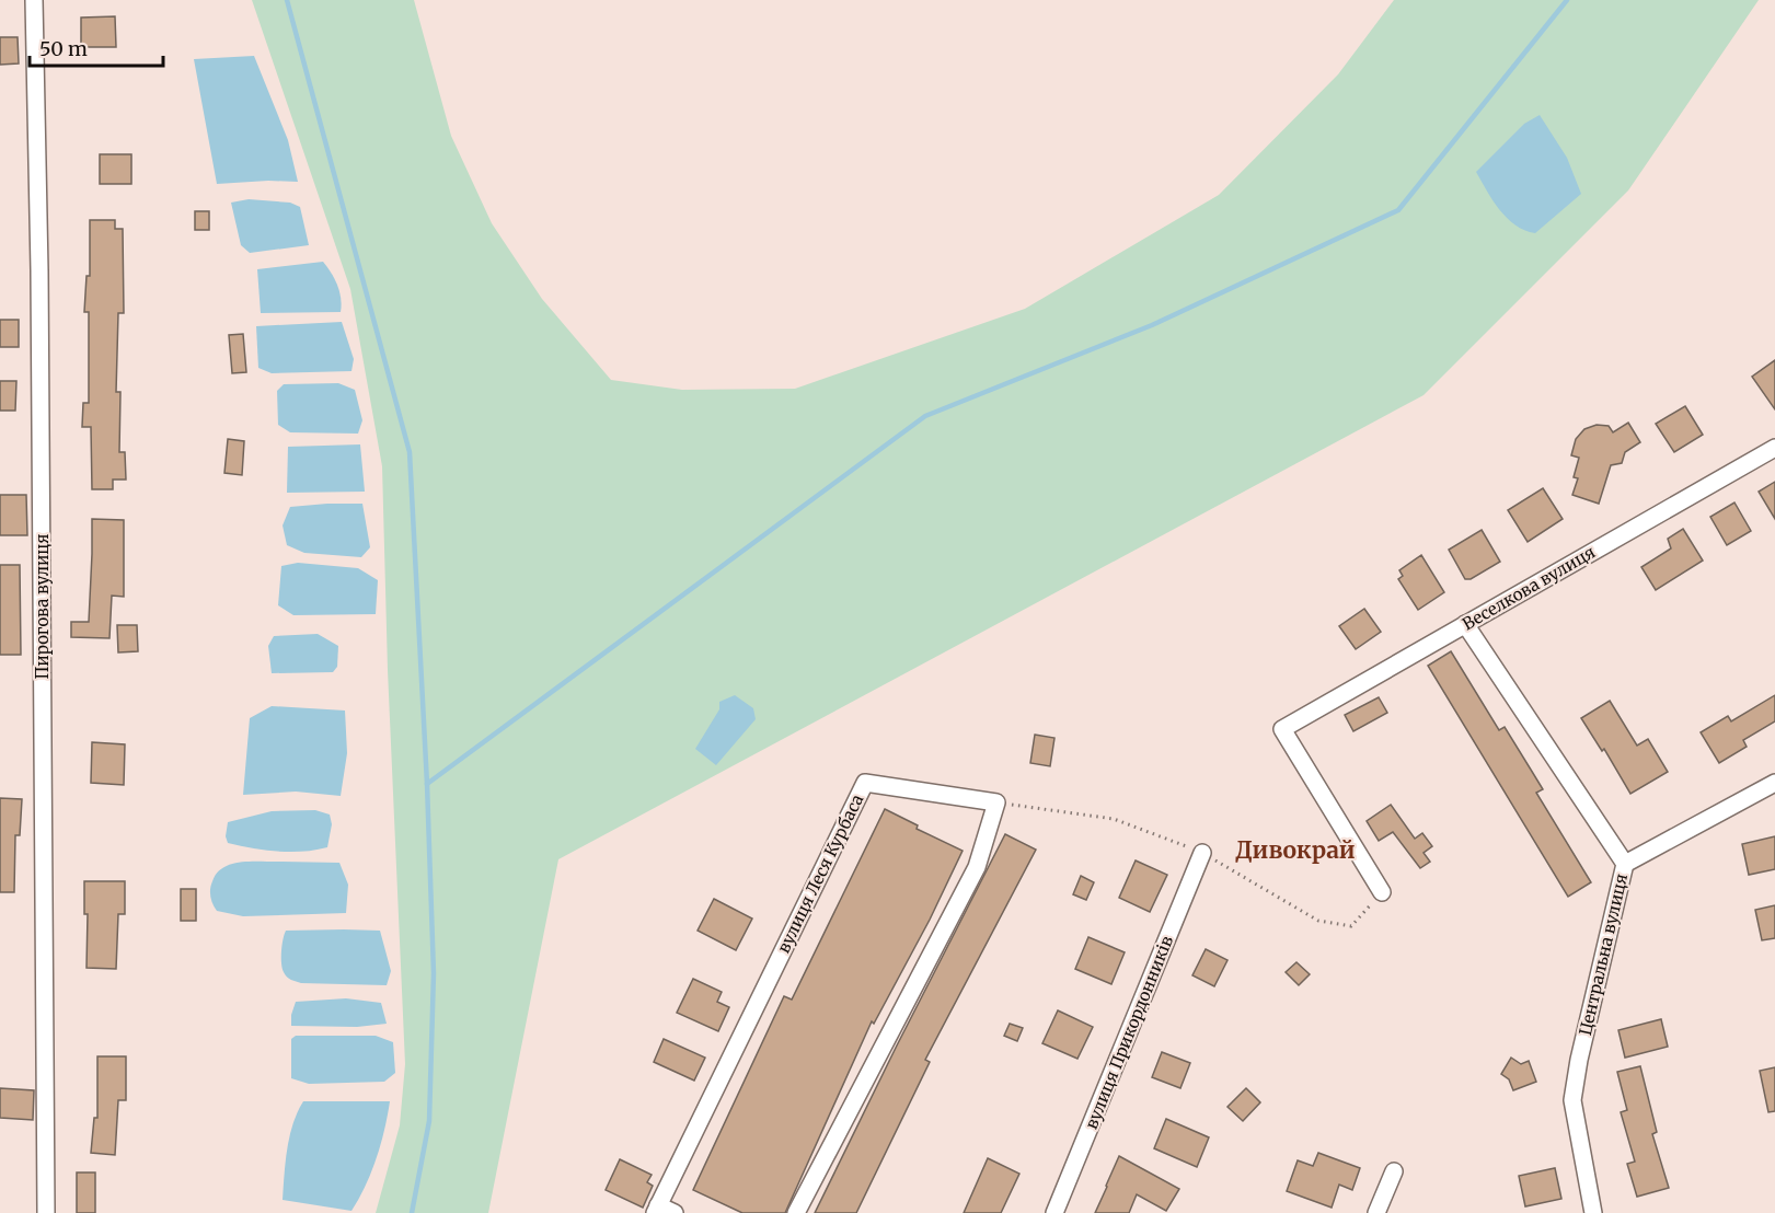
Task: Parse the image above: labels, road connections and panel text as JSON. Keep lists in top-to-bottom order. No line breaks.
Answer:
{"streets":{"street":["Веселкова вулиця","Пирогова вулиця","вулиця Леся Курбаса","Центральна вулиця","вулиця Прикордонників"]},"crossings":[["Веселкова вулиця","Центральна вулиця"]],"districts":["Дивокрай"],"scale_bar":"50 m"}
